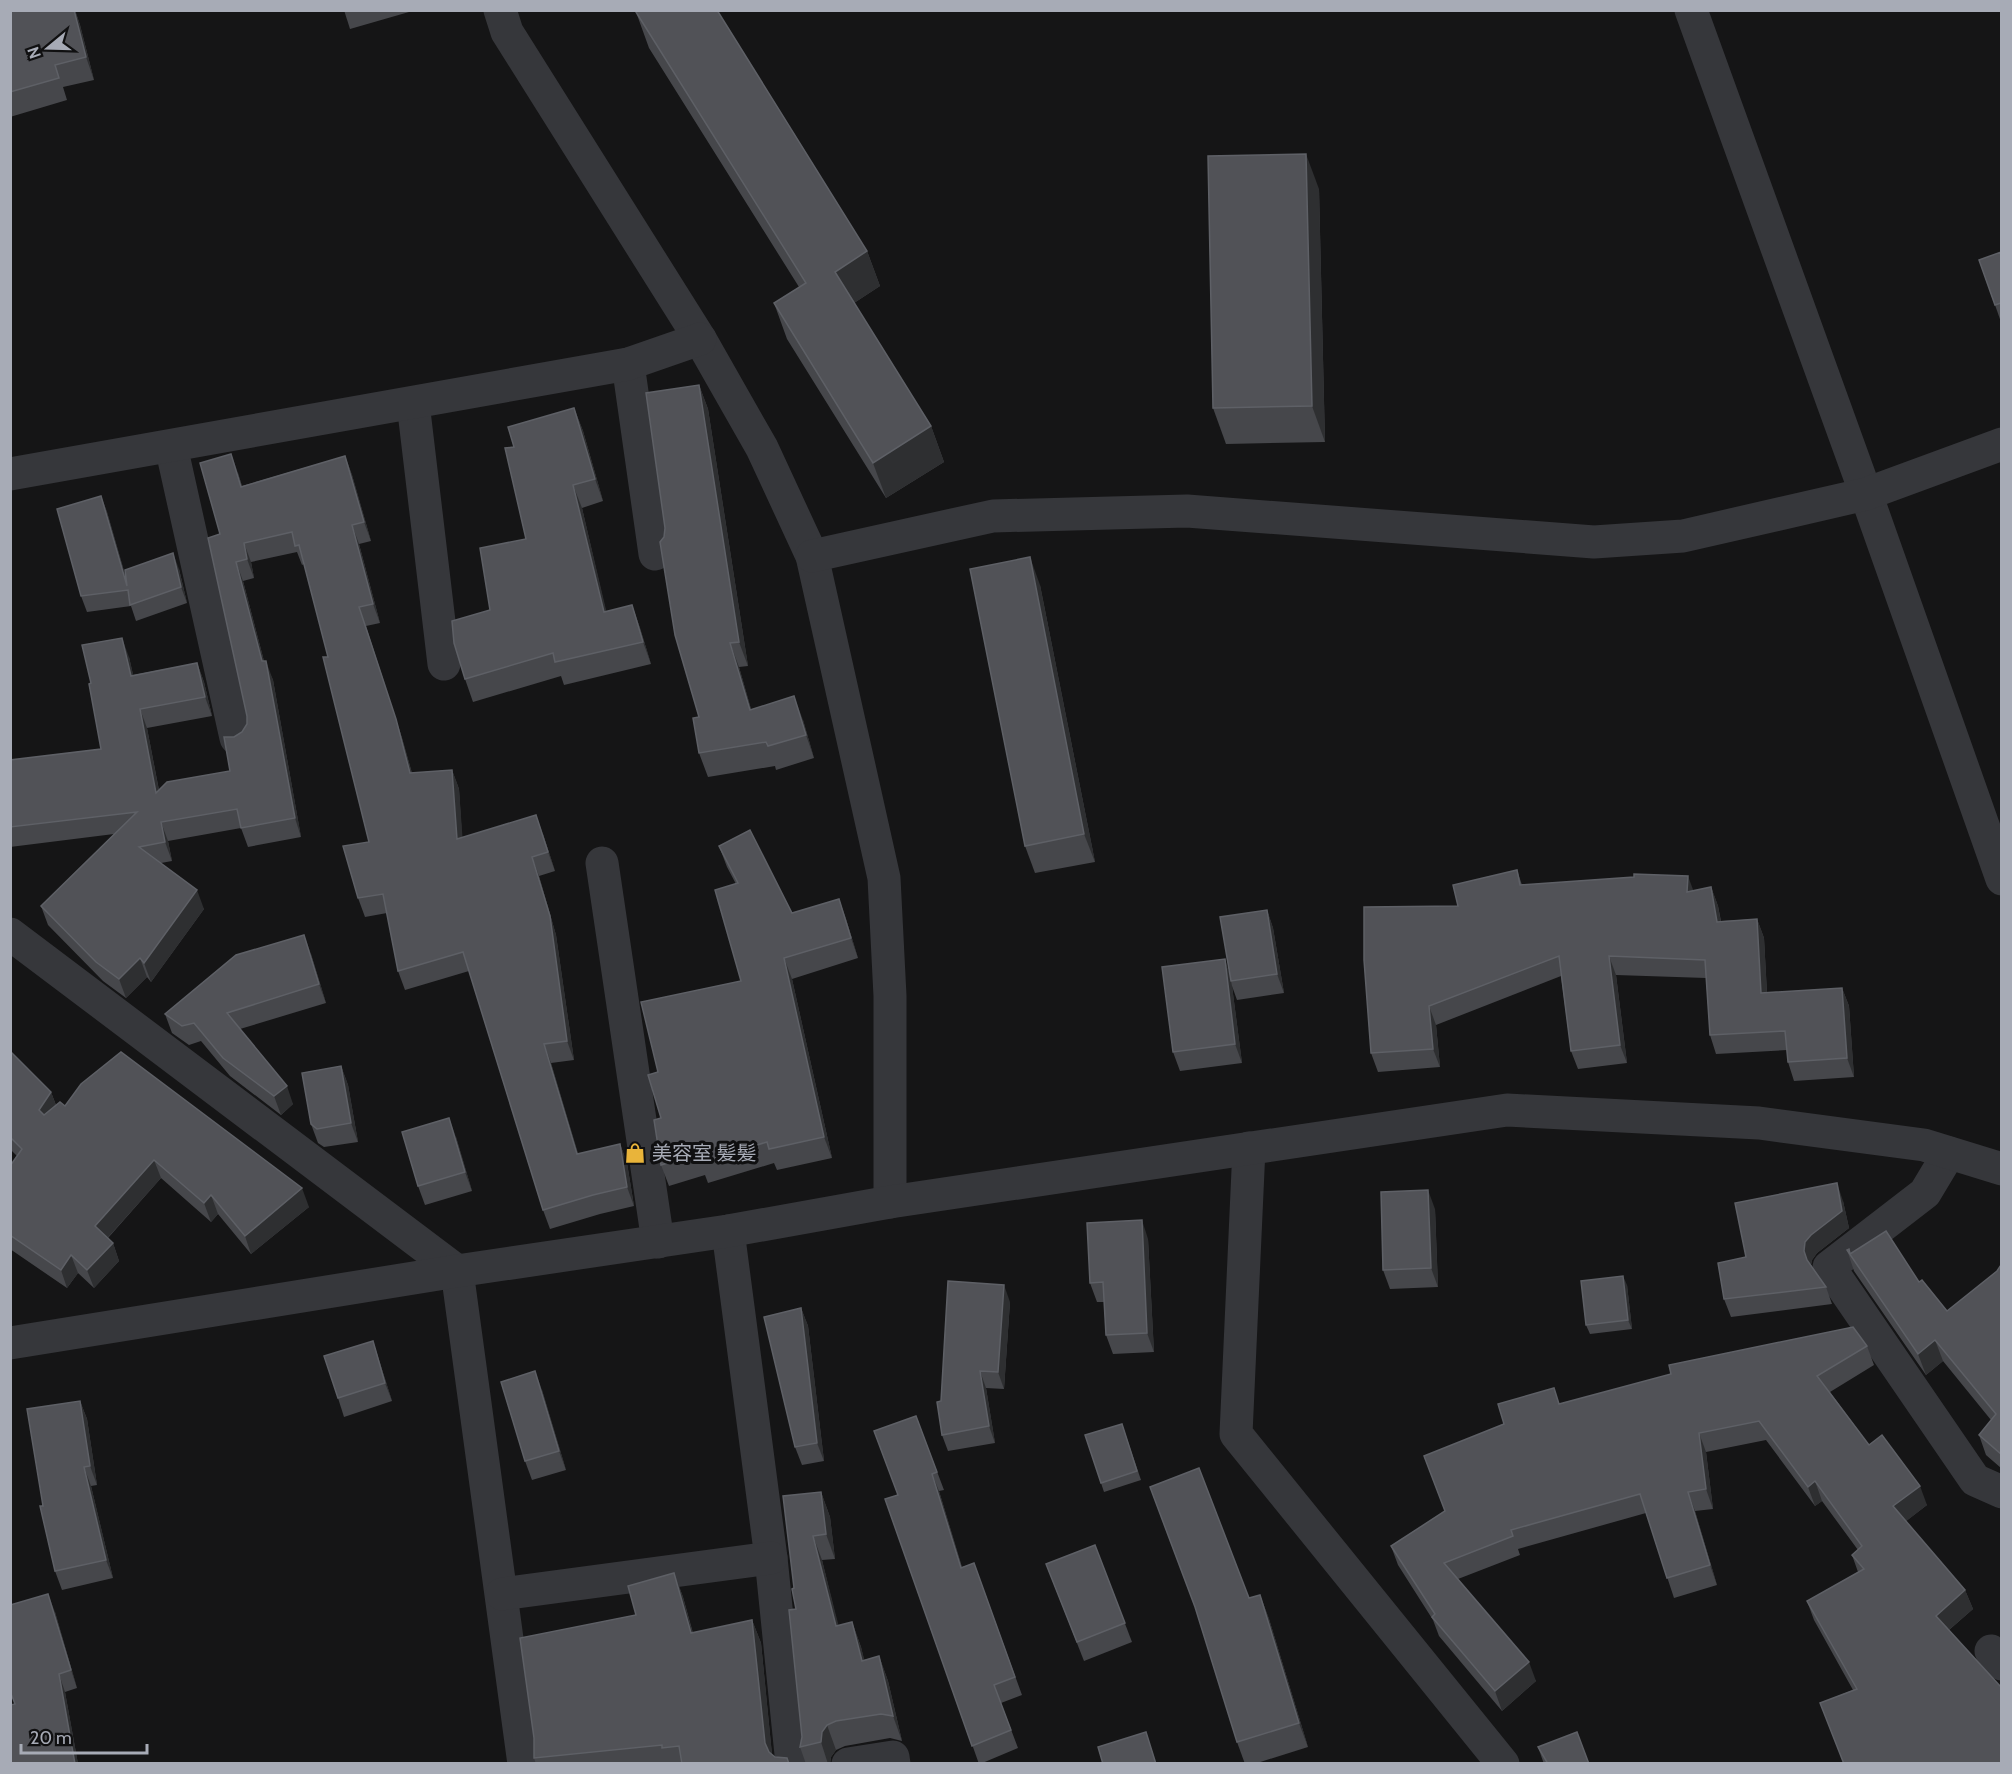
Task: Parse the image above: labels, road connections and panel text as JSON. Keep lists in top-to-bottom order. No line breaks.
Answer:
{"places":{"shop":["美容室 髪髪"]},"scale_bar":"20 m","north":"left"}
